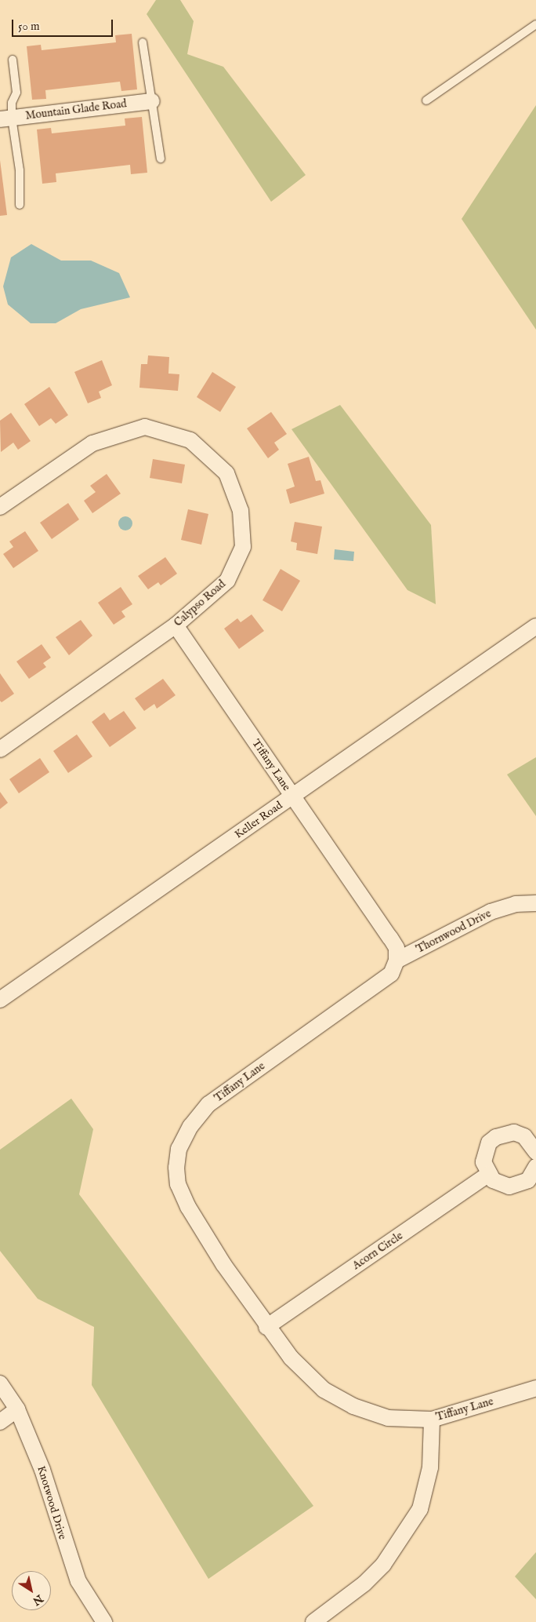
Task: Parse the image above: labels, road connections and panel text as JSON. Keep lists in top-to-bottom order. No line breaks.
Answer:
{"streets":{"street":["Mountain Glade Road","Calypso Road","Tiffany Lane","Keller Road","Thornwood Drive","Acorn Circle","Knotwood Drive"]},"crossings":[["Calypso Road","Tiffany Lane"],["Tiffany Lane","Keller Road"],["Tiffany Lane","Thornwood Drive"],["Tiffany Lane","Acorn Circle"]],"scale_bar":"50 m","north":"bottom right"}
